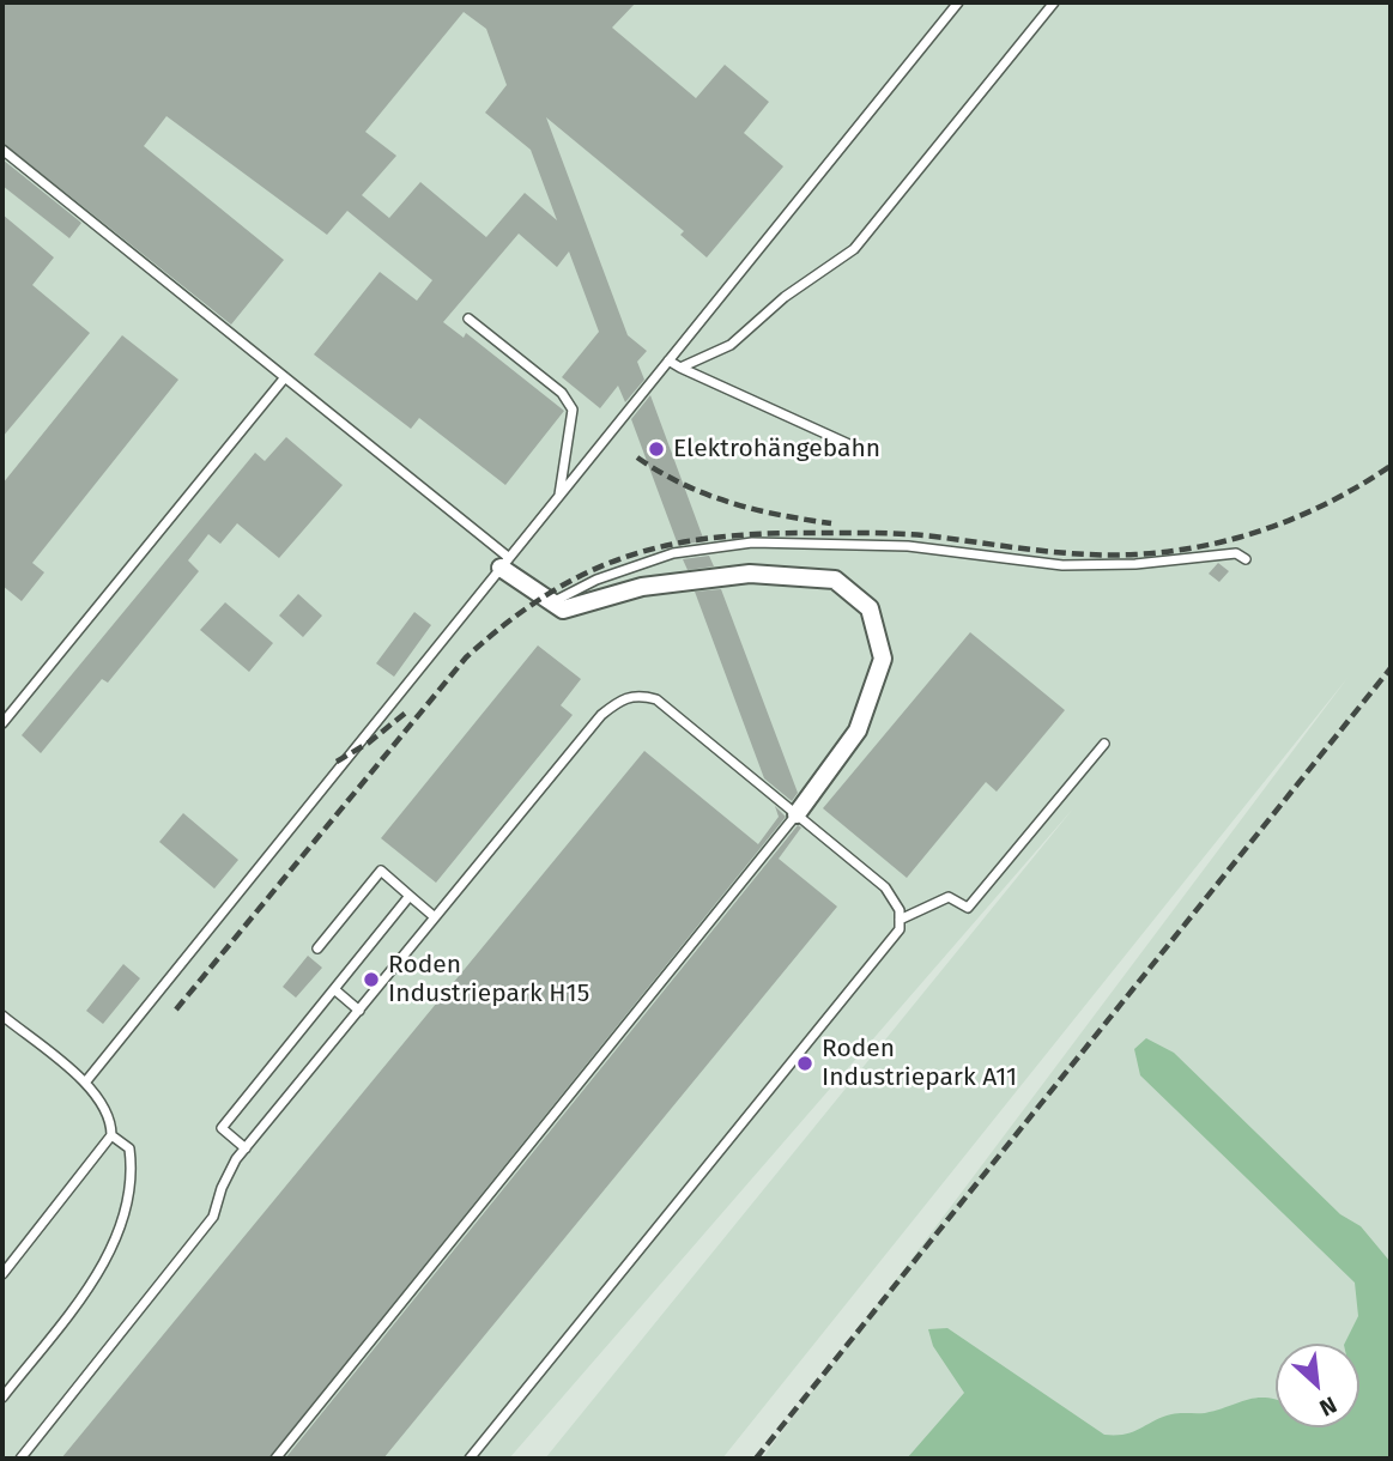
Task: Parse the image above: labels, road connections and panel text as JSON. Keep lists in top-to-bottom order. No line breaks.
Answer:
{"places":["Elektrohängebahn","Roden Industriepark H15","Roden Industriepark A11"],"north":"bottom right"}
